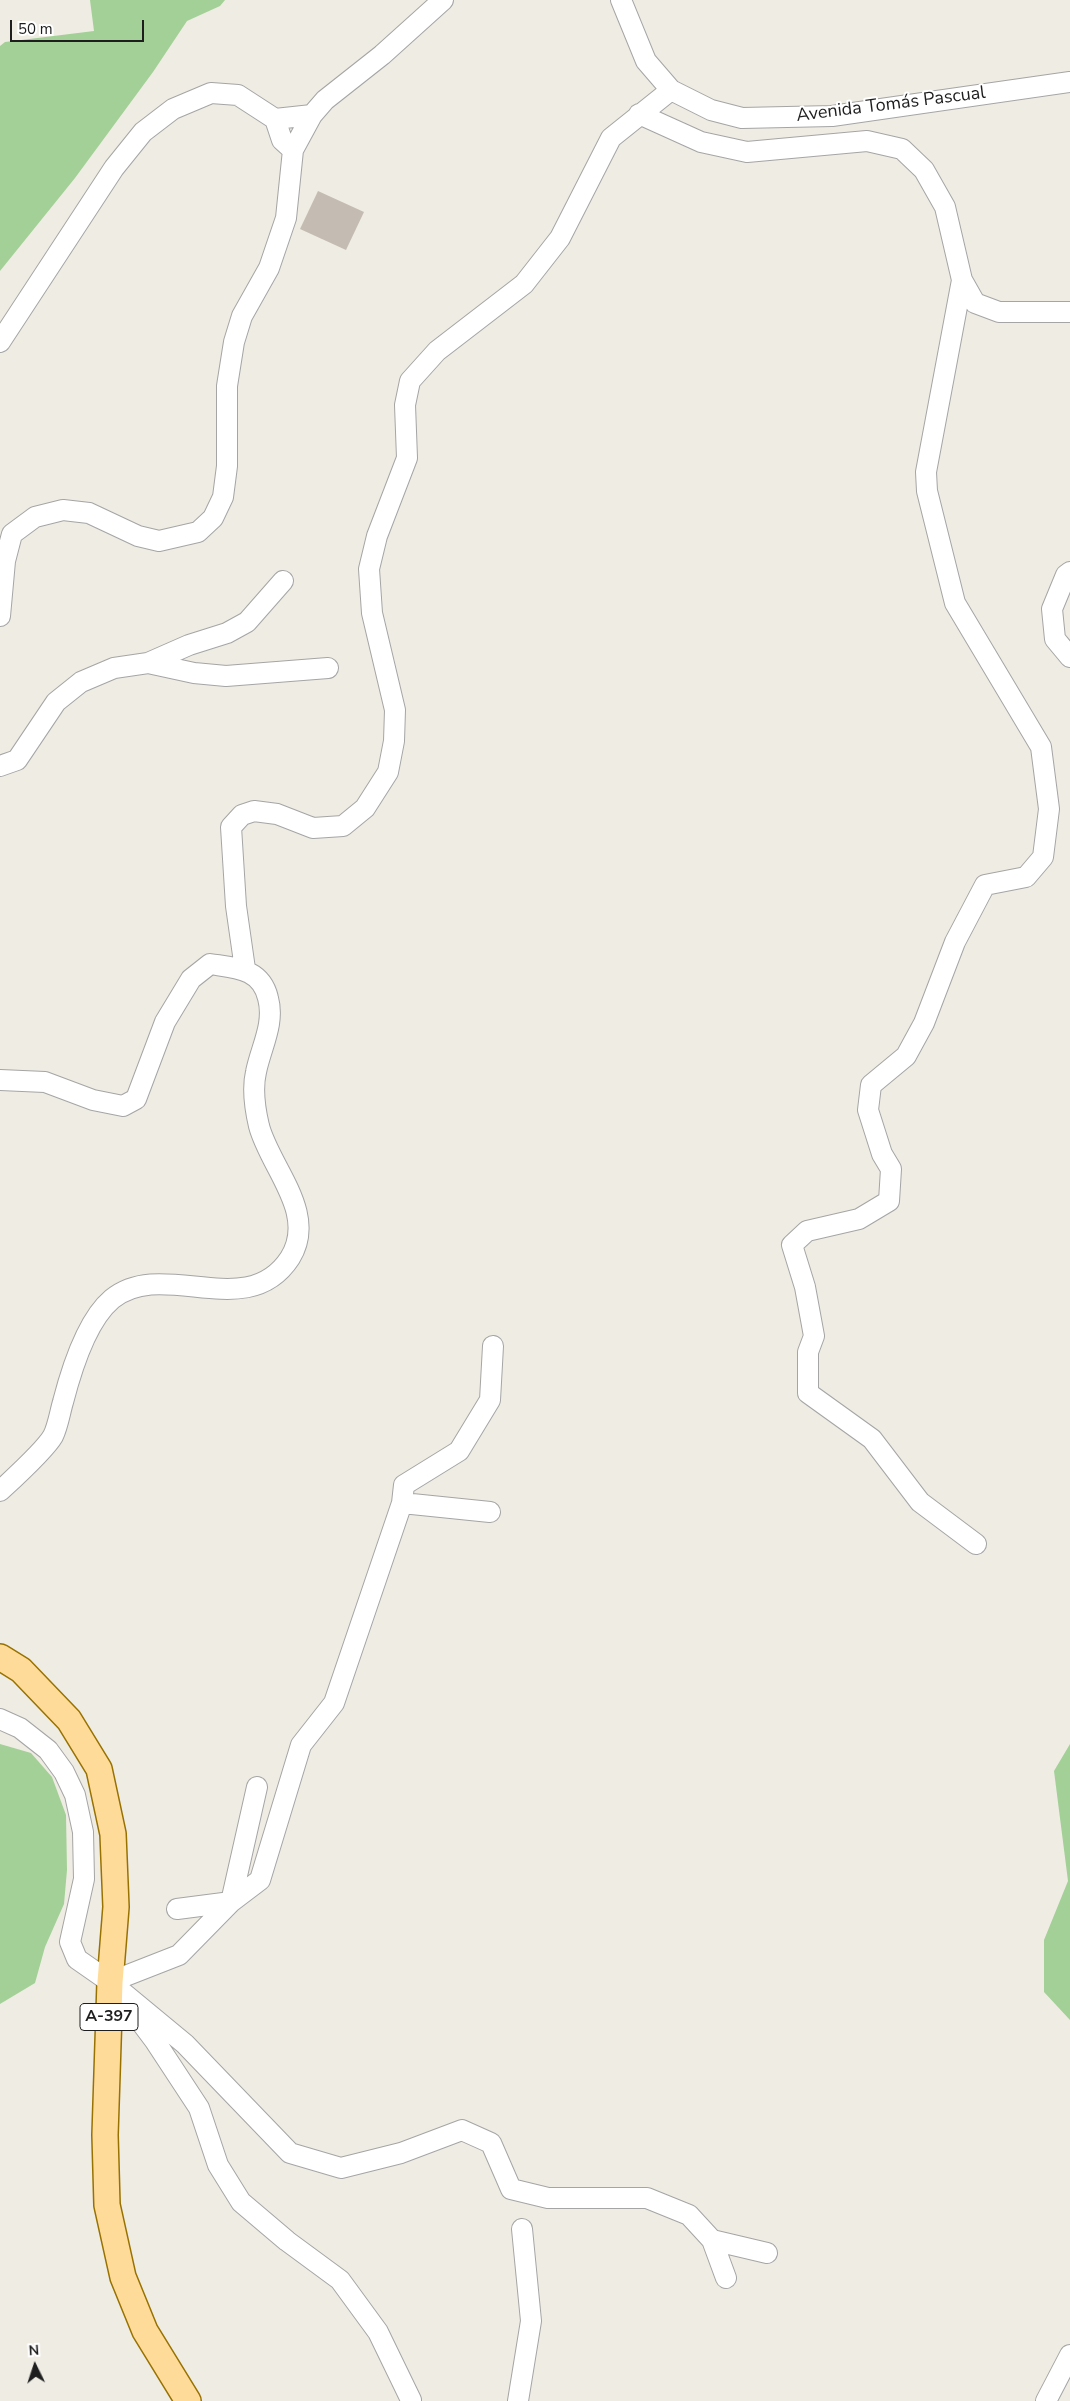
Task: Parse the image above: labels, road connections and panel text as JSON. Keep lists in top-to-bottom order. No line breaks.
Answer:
{"streets":{"main road":["A-397"],"street":["Avenida Tomás Pascual"]},"scale_bar":"50 m","north":"top"}
